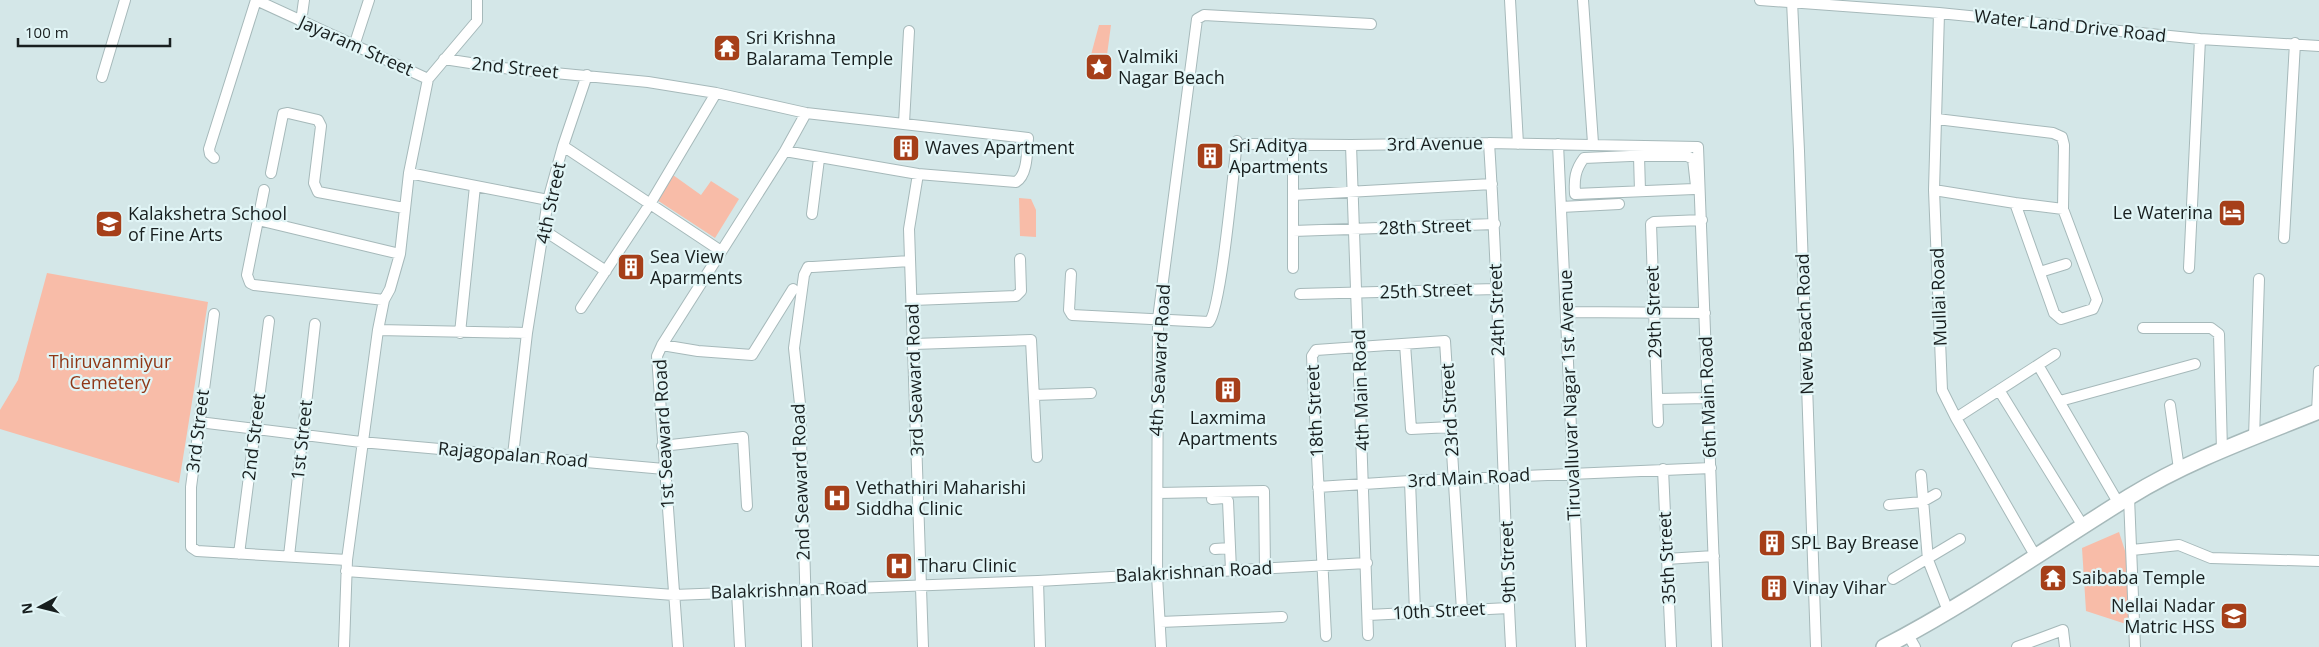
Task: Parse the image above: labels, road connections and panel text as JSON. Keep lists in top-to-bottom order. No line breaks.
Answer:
{"streets":{"street":["Water Land Drive Road","Jayaram Street","2nd Street","3rd Avenue","4th Street","28th Street","25th Street","Mullai Road","24th Street","29th Street","New Beach Road","4th Seaward Road","3rd Seaward Road","4th Main Road","Tiruvalluvar Nagar 1st Avenue","6th Main Road","23rd Street","18th Street","3rd Street","1st Seaward Road","1st Street","Rajagopalan Road","3rd Main Road","2nd Seaward Road","35th Street","9th Street","Balakrishnan Road","10th Street"]},"crossings":[["Water Land Drive Road","Mullai Road"],["Water Land Drive Road","New Beach Road"],["2nd Street","4th Street"],["2nd Street","3rd Seaward Road"],["2nd Street","3rd Street"],["2nd Street","1st Seaward Road"],["2nd Street","Rajagopalan Road"],["3rd Avenue","24th Street"],["3rd Avenue","4th Seaward Road"],["3rd Avenue","4th Main Road"],["3rd Avenue","Tiruvalluvar Nagar 1st Avenue"],["4th Street","Rajagopalan Road"],["28th Street","24th Street"],["28th Street","4th Main Road"],["25th Street","24th Street"],["25th Street","4th Main Road"],["24th Street","3rd Main Road"],["24th Street","9th Street"],["29th Street","6th Main Road"],["4th Seaward Road","Balakrishnan Road"],["3rd Seaward Road","2nd Seaward Road"],["3rd Seaward Road","Balakrishnan Road"],["4th Main Road","18th Street"],["4th Main Road","3rd Main Road"],["4th Main Road","Balakrishnan Road"],["4th Main Road","10th Street"],["Tiruvalluvar Nagar 1st Avenue","3rd Main Road"],["6th Main Road","3rd Main Road"],["23rd Street","3rd Main Road"],["23rd Street","10th Street"],["18th Street","3rd Main Road"],["3rd Street","Rajagopalan Road"],["1st Seaward Road","Rajagopalan Road"],["1st Seaward Road","Balakrishnan Road"],["1st Street","Rajagopalan Road"],["3rd Main Road","35th Street"],["3rd Main Road","9th Street"],["2nd Seaward Road","Balakrishnan Road"],["9th Street","10th Street"]],"parks":["Thiruvanmiyur Cemetery"],"places":{"temple":["Sri Krishna Balarama Temple","Saibaba Temple"],"place":["Valmiki Nagar Beach"],"building":["Waves Apartment","Sri Aditya Apartments","Sea View Aparments","Laxmima Apartments","SPL Bay Brease","Vinay Vihar"],"hotel":["Le Waterina"],"school or university":["Kalakshetra School of Fine Arts","Nellai Nadar Matric HSS"],"hospital":["Vethathiri Maharishi Siddha Clinic","Tharu Clinic"]},"scale_bar":"100 m","north":"left"}
